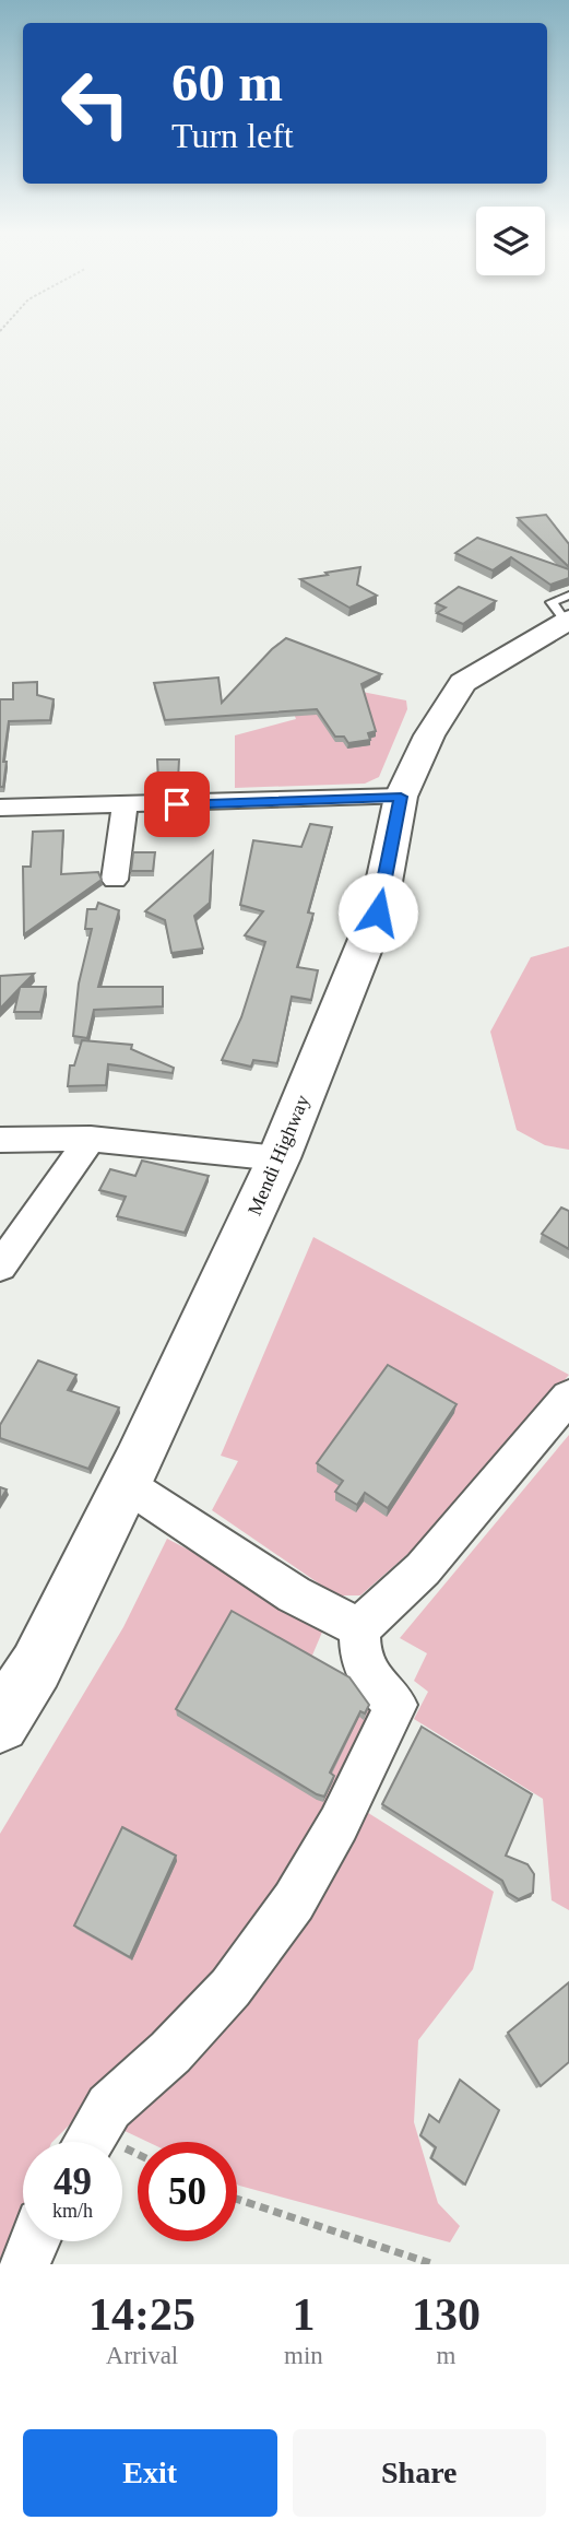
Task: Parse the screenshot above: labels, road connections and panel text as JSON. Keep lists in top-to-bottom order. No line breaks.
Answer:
{"streets":{"main road":["Mendi Highway"]},"page":{"turn":["60 m","Turn left"],"speed":"49 km/h","limit":"50","eta":["14:25","Arrival","1","min","130","m"],"buttons":["Exit","Share"]}}
